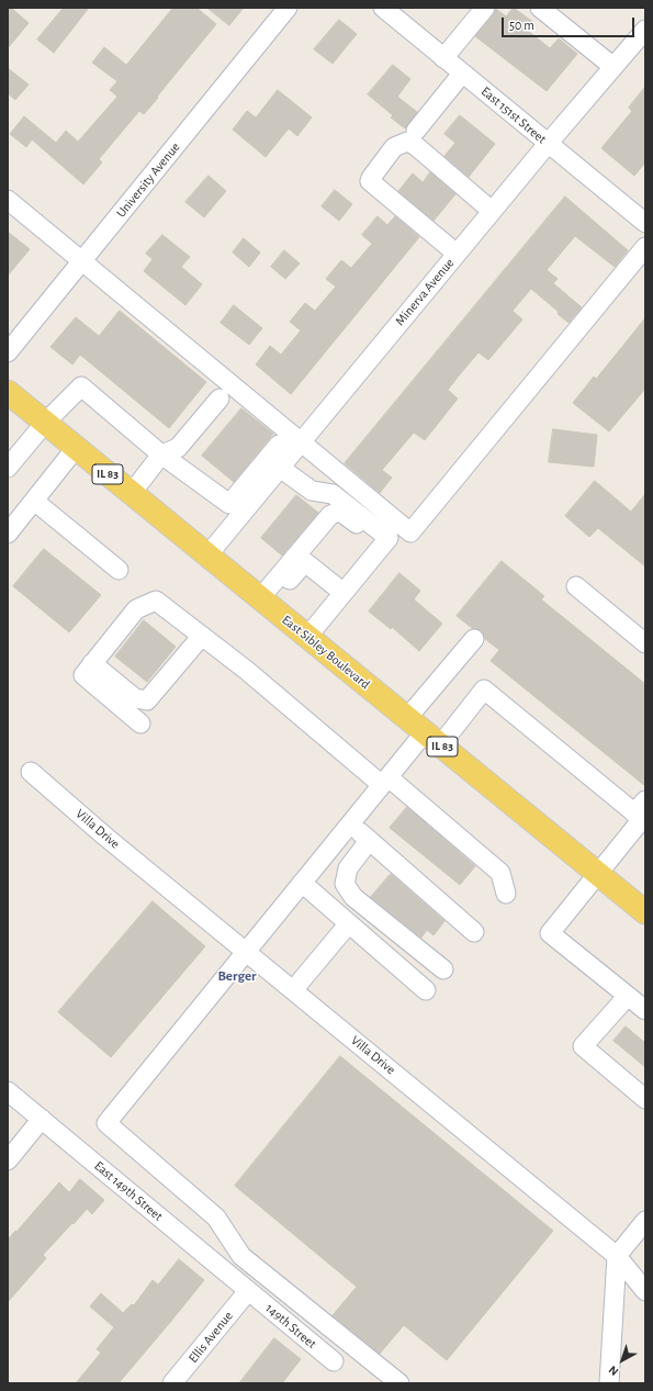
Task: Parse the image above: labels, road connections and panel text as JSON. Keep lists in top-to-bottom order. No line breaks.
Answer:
{"streets":{"main road":["IL 83","East Sibley Boulevard"],"street":["East 151st Street","University Avenue","Minerva Avenue","Villa Drive","East 149th Street","149th Street","Ellis Avenue"]},"crossings":[["East 151st Street","Minerva Avenue"],["Minerva Avenue","East Sibley Boulevard"],["East 149th Street","149th Street"],["East 149th Street","Ellis Avenue"],["149th Street","Ellis Avenue"]],"districts":["Berger"],"scale_bar":"50 m","north":"bottom left"}
